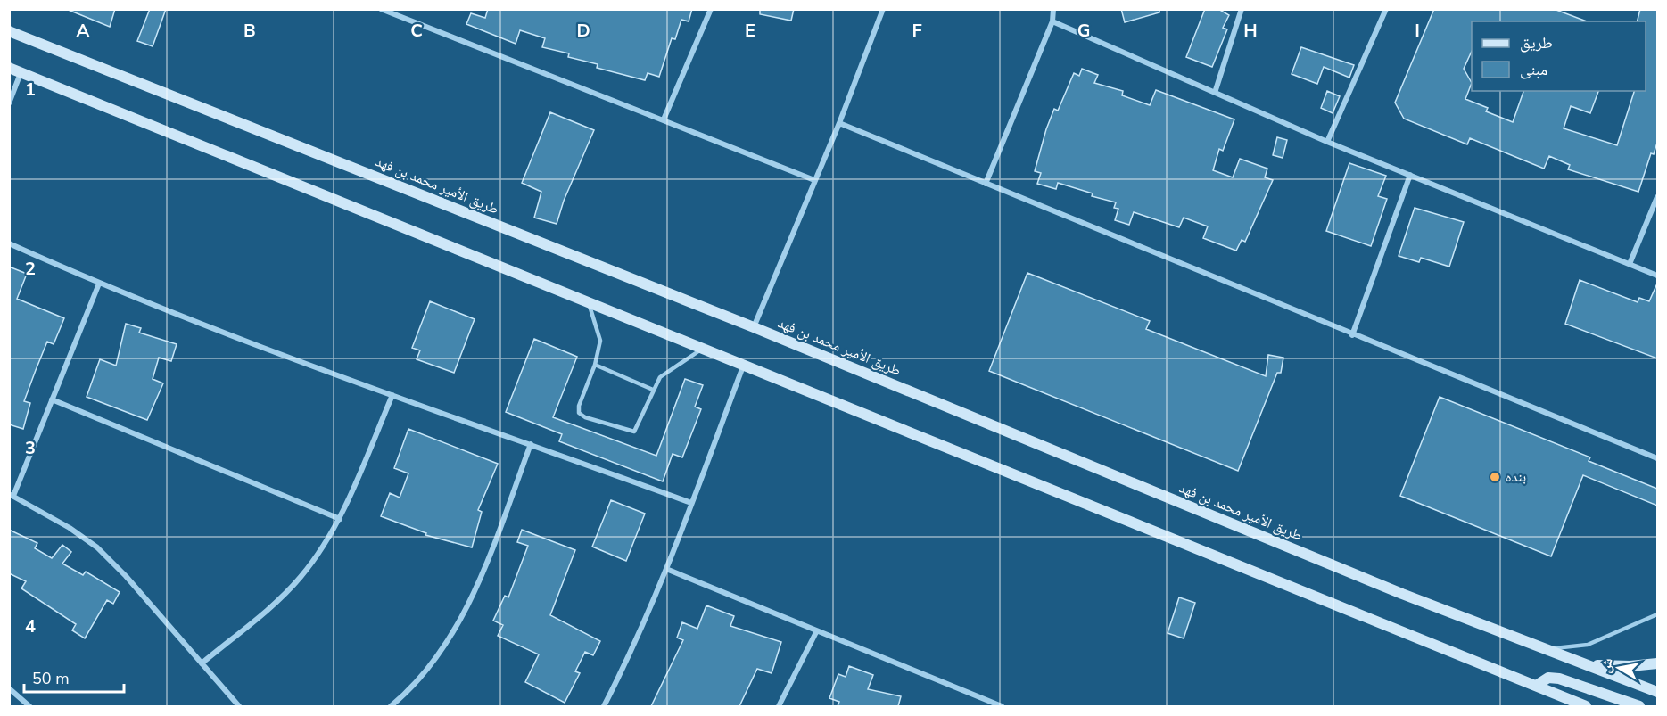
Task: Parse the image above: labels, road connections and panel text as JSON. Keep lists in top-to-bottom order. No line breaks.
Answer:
{"streets":{"street":["طريق الأمير محمد بن فهد"]},"places":["بنده"],"legend":["طريق","مبنى"],"scale_bar":"50 m","north":"left","grid":{"columns":["A","B","C","D","E","F","G","H","I"],"rows":["1","2","3","4"]}}
